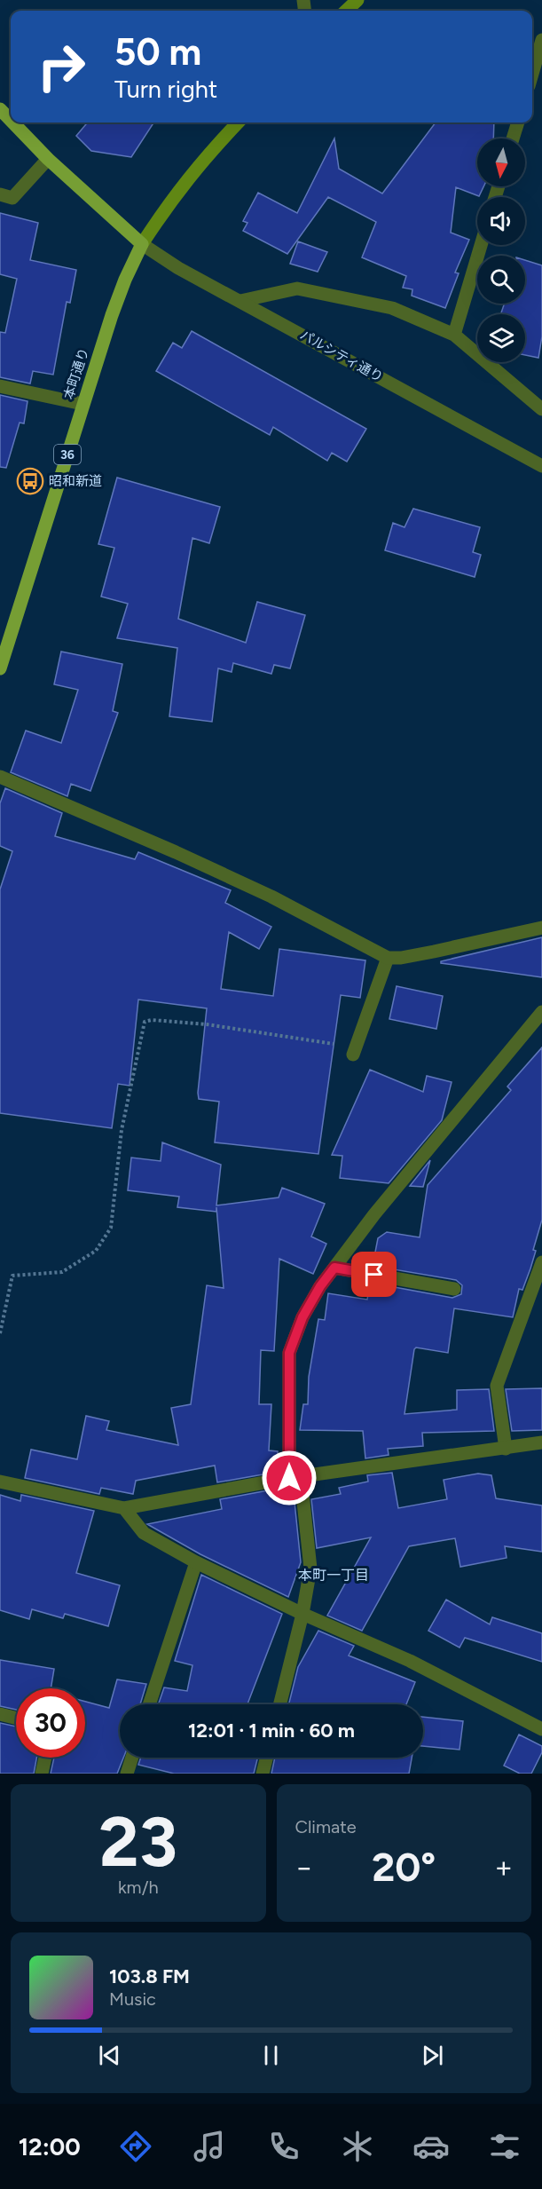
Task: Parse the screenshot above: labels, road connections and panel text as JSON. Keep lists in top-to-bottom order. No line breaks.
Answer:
{"streets":{"main road":["本町通り","36"],"street":["パルシティ通り"]},"crossings":[["パルシティ通り","本町通り"]],"districts":["本町一丁目"],"places":{"bus stop":["昭和新道"]},"north":"bottom","page":{"turn":["50 m","Turn right"],"limit":"30","trip":"12:01 · 1 min · 60 m","tile":[["23","km/h"],"Climate"],"heat":["−","20°","+"],"song":["103.8 FM","Music"],"tabs":"12:00"}}
